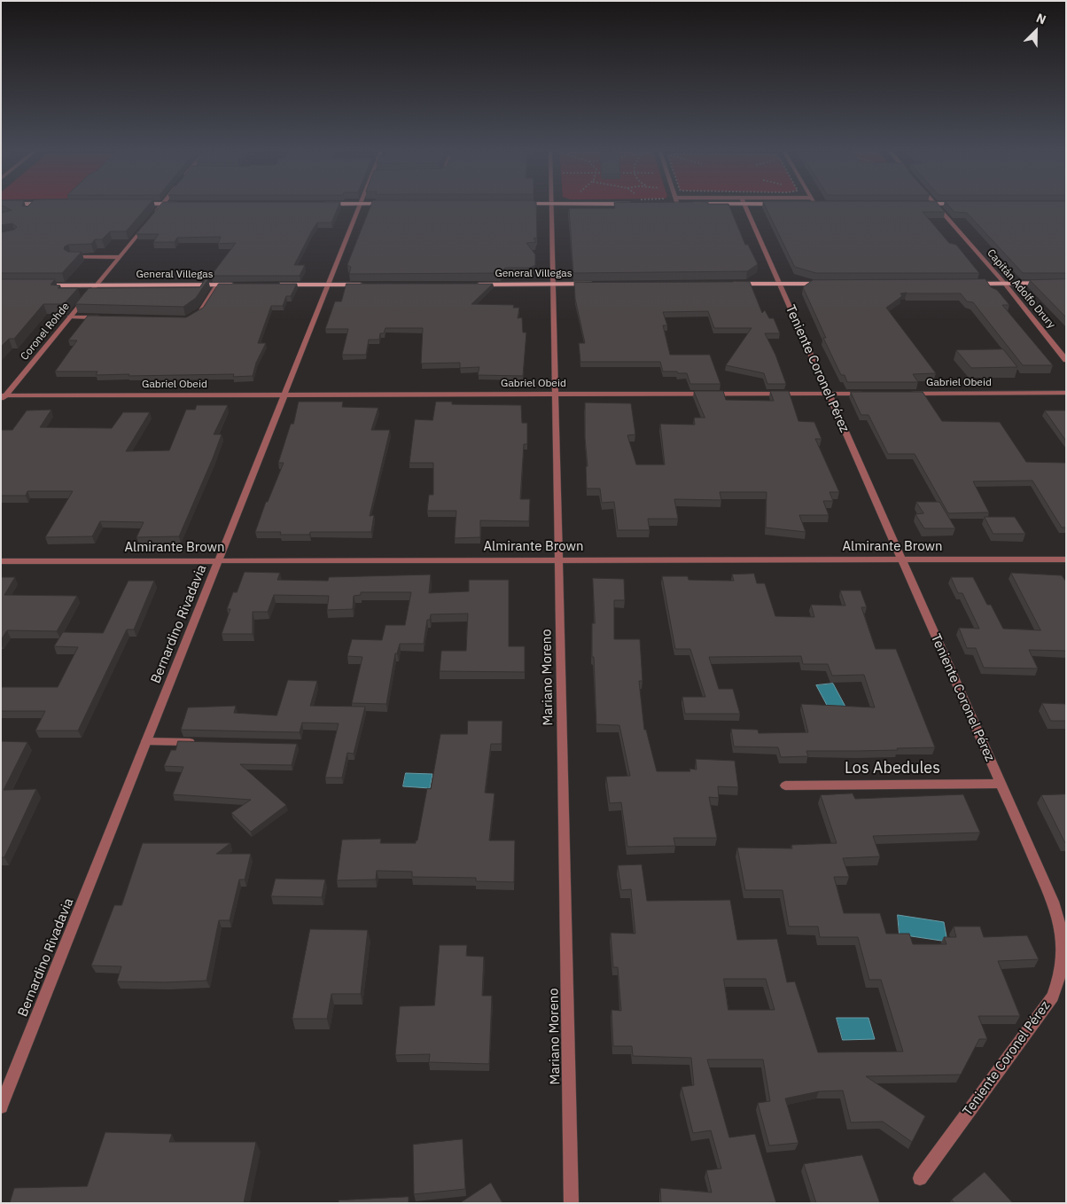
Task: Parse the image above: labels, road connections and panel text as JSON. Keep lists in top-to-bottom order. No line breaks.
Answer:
{"streets":{"main road":["General Villegas"],"street":["Capitán Adolfo Drury","Coronel Rohde","Teniente Coronel Pérez","Gabriel Obeid","Almirante Brown","Bernardino Rivadavia","Mariano Moreno","Los Abedules"]},"crossings":[["General Villegas","Coronel Rohde"],["General Villegas","Mariano Moreno"],["Coronel Rohde","Gabriel Obeid"],["Teniente Coronel Pérez","Gabriel Obeid"],["Teniente Coronel Pérez","Almirante Brown"],["Teniente Coronel Pérez","Los Abedules"],["Gabriel Obeid","Bernardino Rivadavia"],["Gabriel Obeid","Mariano Moreno"],["Almirante Brown","Bernardino Rivadavia"],["Almirante Brown","Mariano Moreno"]],"north":"top right"}
